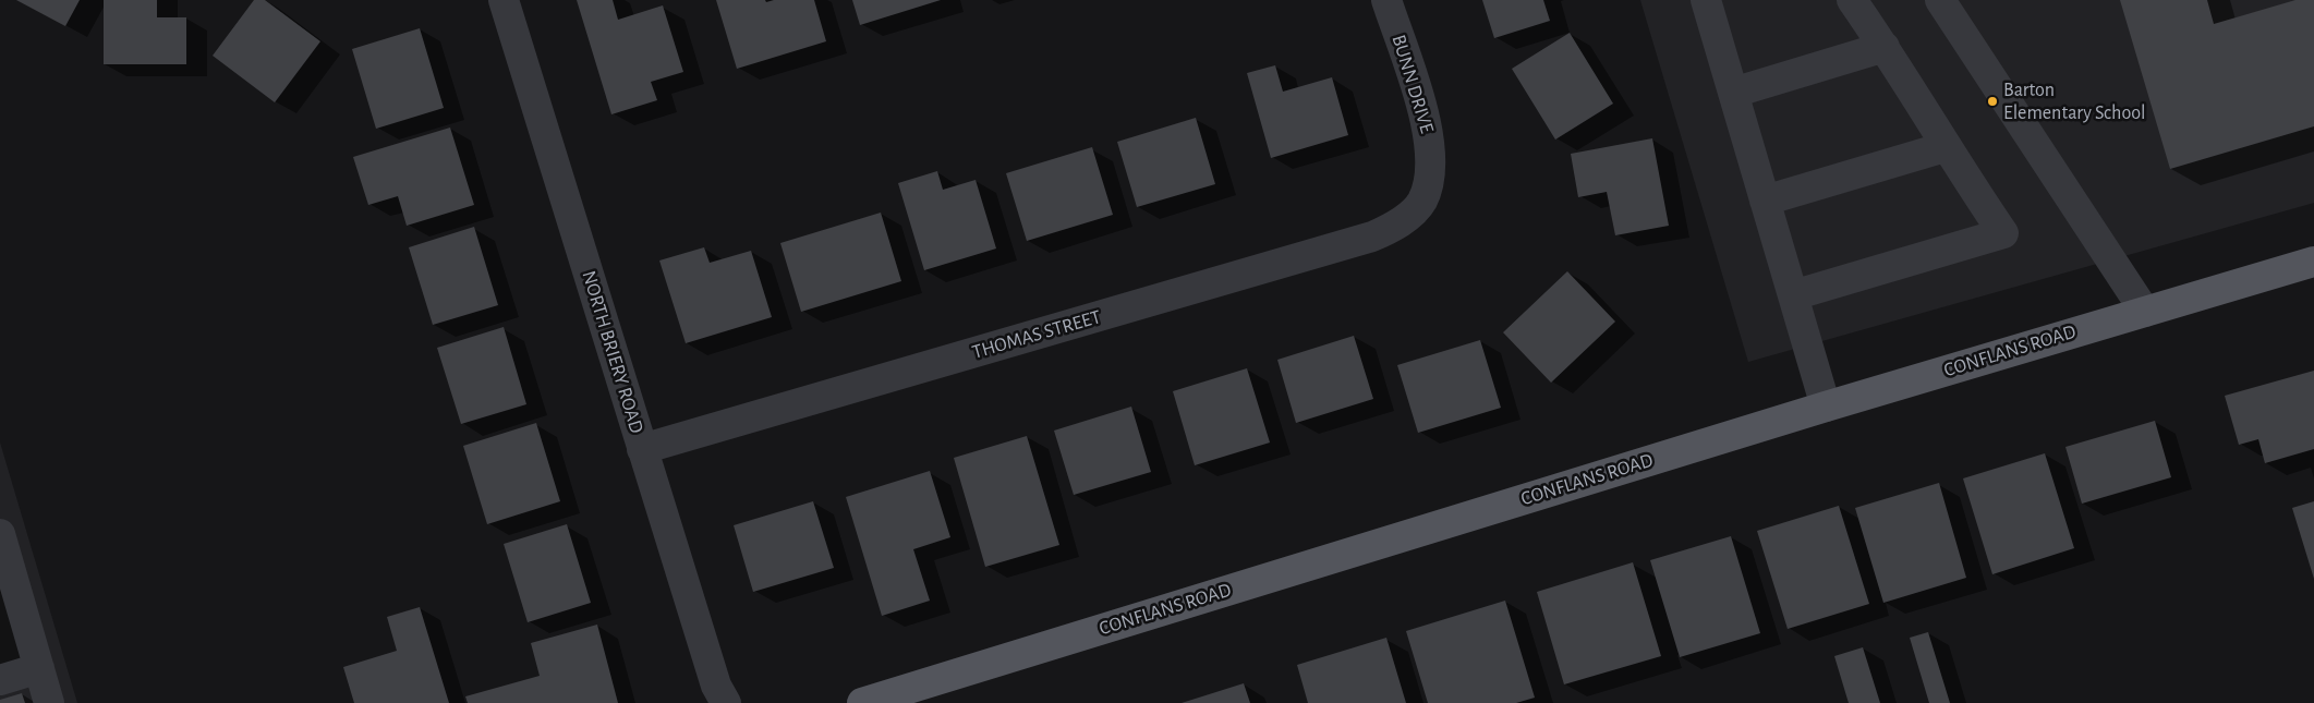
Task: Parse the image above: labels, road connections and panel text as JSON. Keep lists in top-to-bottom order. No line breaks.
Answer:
{"streets":{"main road":["CONFLANS ROAD"],"street":["BUNN DRIVE","THOMAS STREET","NORTH BRIERY ROAD"]},"crossings":[["BUNN DRIVE","THOMAS STREET"],["THOMAS STREET","NORTH BRIERY ROAD"]],"places":["Barton Elementary School"]}
